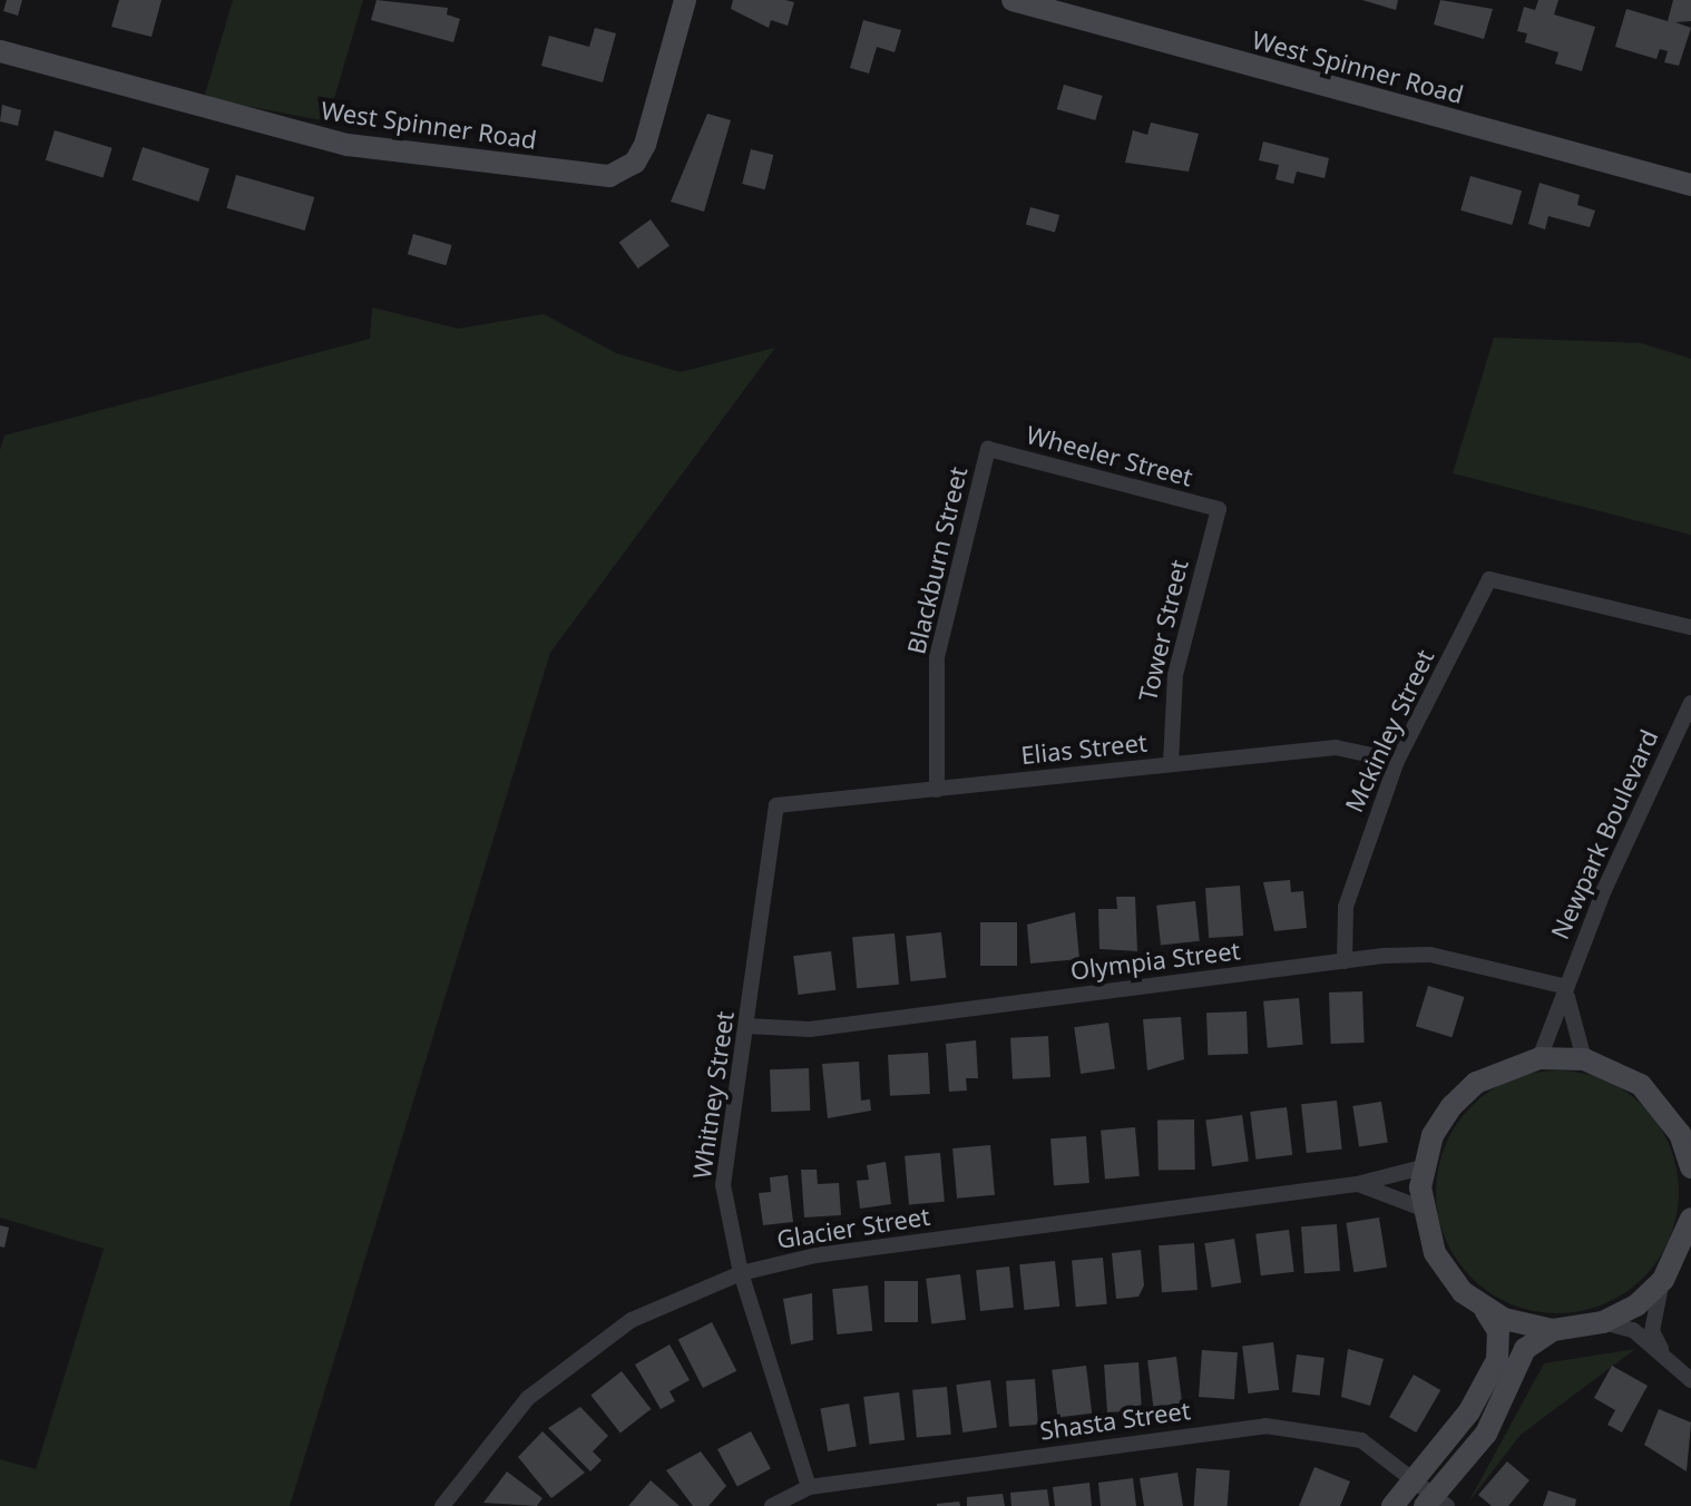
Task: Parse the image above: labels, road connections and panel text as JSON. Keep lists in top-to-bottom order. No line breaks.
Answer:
{"streets":{"street":["West Spinner Road","Wheeler Street","Blackburn Street","Tower Street","Mckinley Street","Elias Street","Newpark Boulevard","Olympia Street","Whitney Street","Glacier Street","Shasta Street"]},"crossings":[["Wheeler Street","Blackburn Street"],["Wheeler Street","Tower Street"],["Blackburn Street","Elias Street"],["Tower Street","Elias Street"],["Mckinley Street","Elias Street"],["Mckinley Street","Olympia Street"],["Elias Street","Whitney Street"],["Newpark Boulevard","Olympia Street"],["Olympia Street","Whitney Street"],["Whitney Street","Glacier Street"],["Whitney Street","Shasta Street"]]}
